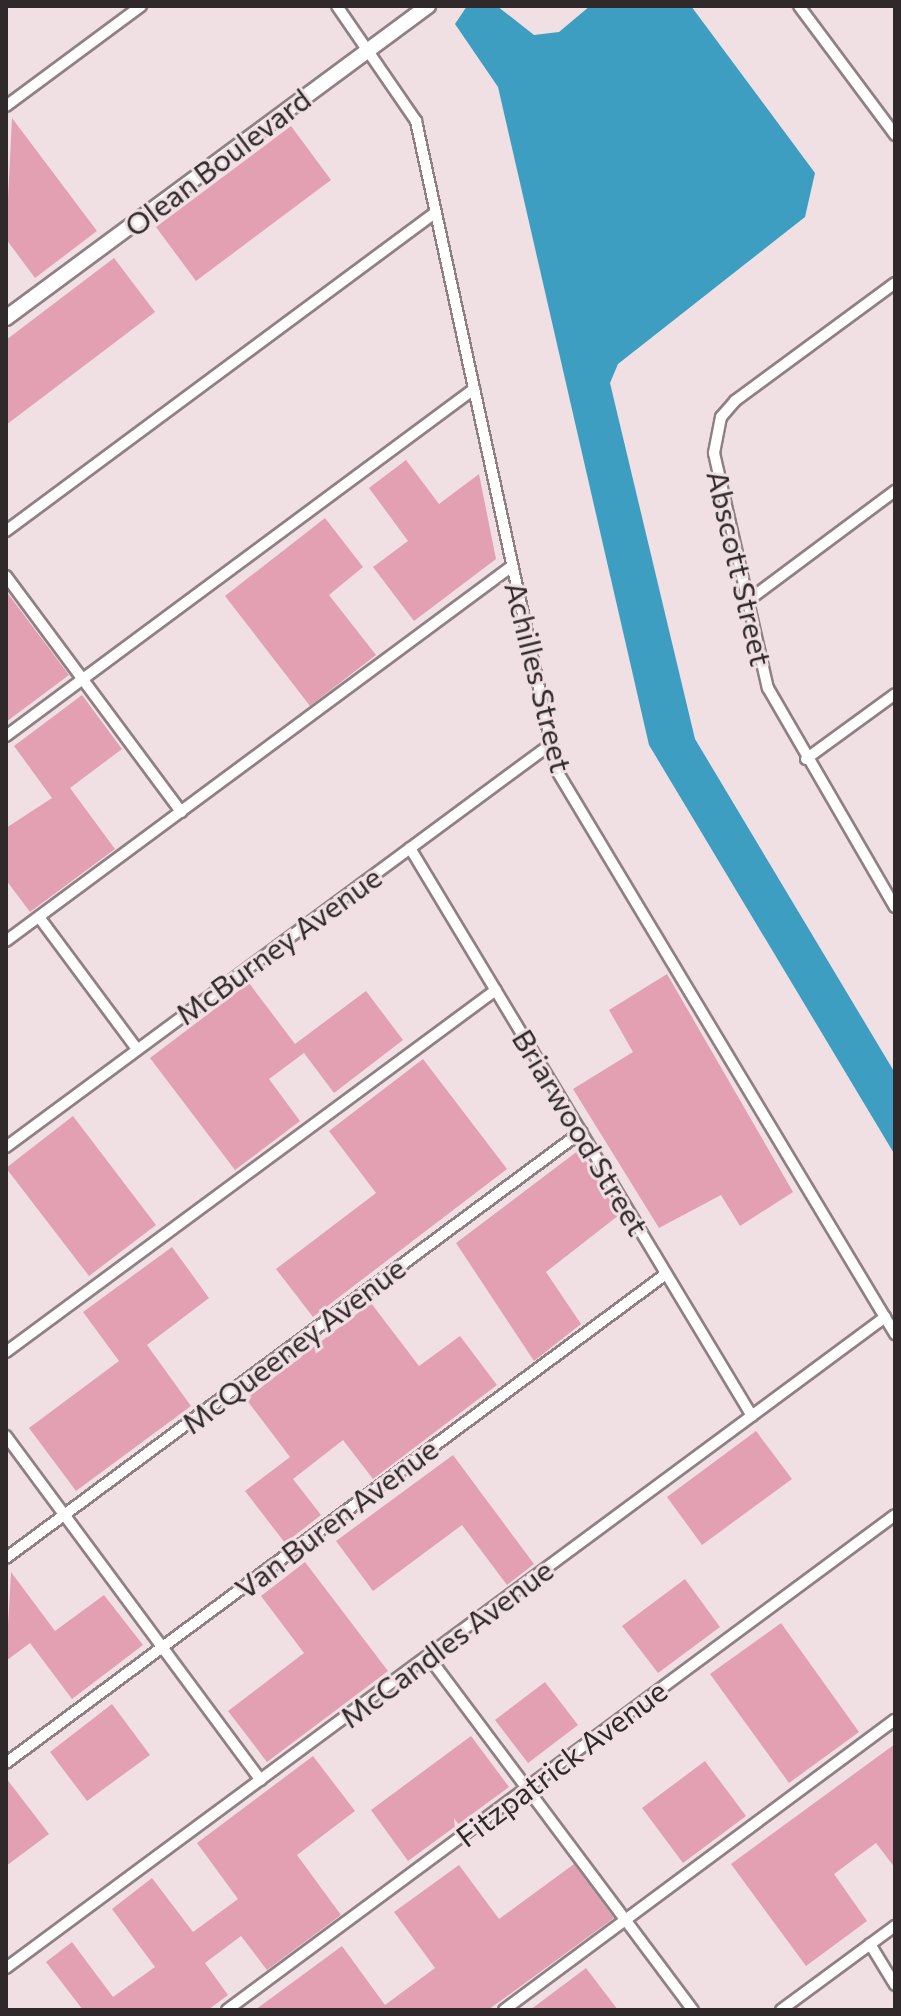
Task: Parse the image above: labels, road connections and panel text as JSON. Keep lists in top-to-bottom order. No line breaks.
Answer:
{"streets":{"street":["Olean Boulevard","Abscott Street","Achilles Street","McBurney Avenue","Briarwood Street","McQueeney Avenue","Van Buren Avenue","McCandles Avenue","Fitzpatrick Avenue"]},"crossings":[["Olean Boulevard","Achilles Street"],["Achilles Street","McBurney Avenue"],["Achilles Street","McCandles Avenue"],["McBurney Avenue","Briarwood Street"],["Briarwood Street","McQueeney Avenue"],["Briarwood Street","Van Buren Avenue"],["Briarwood Street","McCandles Avenue"]]}
